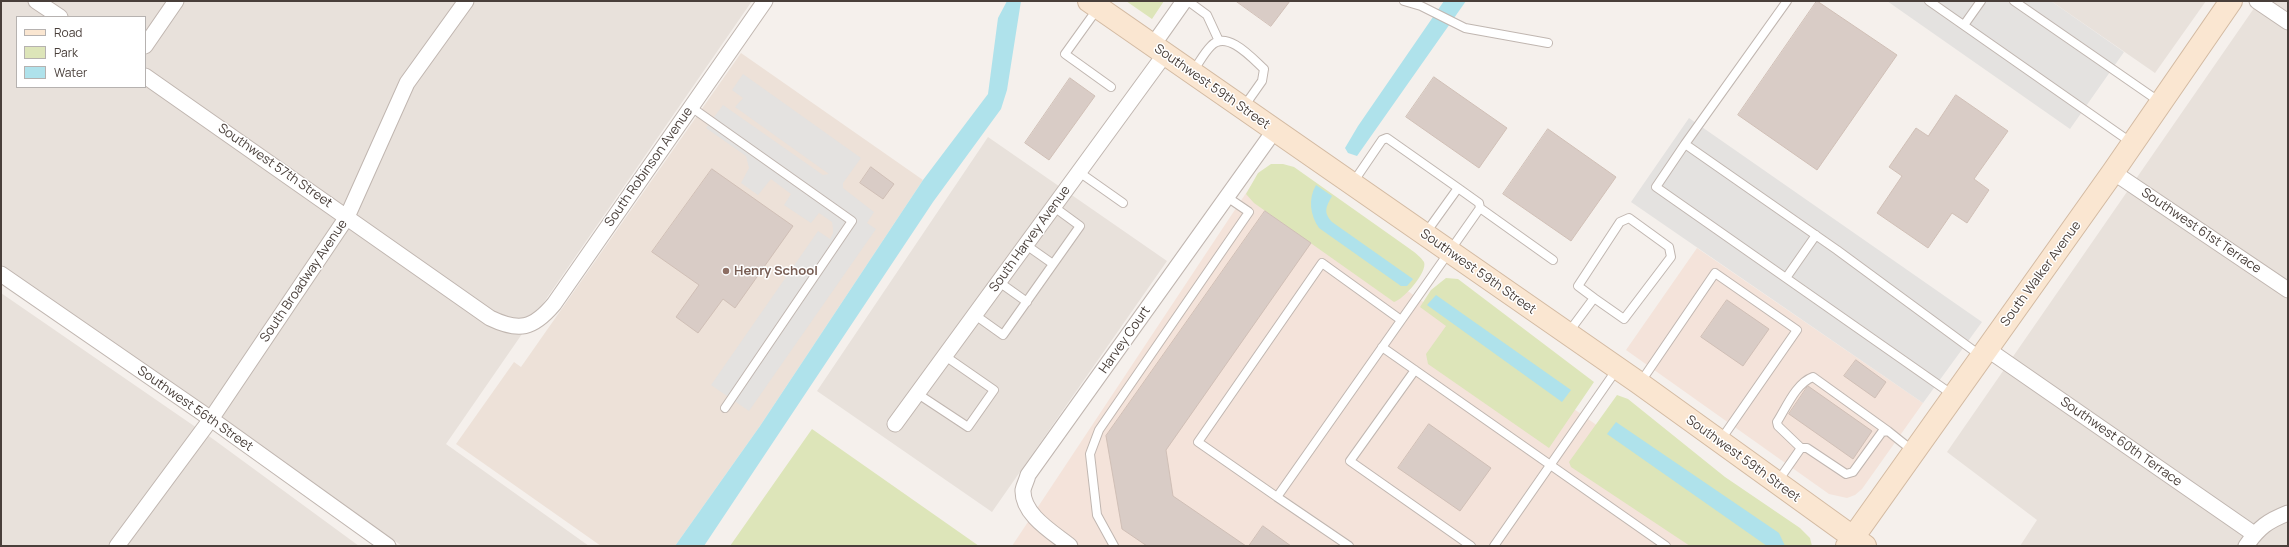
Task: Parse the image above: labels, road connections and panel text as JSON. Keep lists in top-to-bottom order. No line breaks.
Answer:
{"streets":{"main road":["Southwest 59th Street","South Walker Avenue"],"street":["Southwest 57th Street","South Robinson Avenue","Southwest 61st Terrace","South Harvey Avenue","South Broadway Avenue","Harvey Court","Southwest 56th Street","Southwest 60th Terrace"]},"crossings":[["Southwest 59th Street","South Harvey Avenue"],["Southwest 59th Street","South Walker Avenue"],["Southwest 59th Street","Harvey Court"],["Southwest 57th Street","South Robinson Avenue"],["Southwest 57th Street","South Broadway Avenue"],["Southwest 61st Terrace","South Walker Avenue"],["South Walker Avenue","Southwest 60th Terrace"],["South Broadway Avenue","Southwest 56th Street"]],"places":["Henry School"],"legend":["Road","Park","Water"]}
